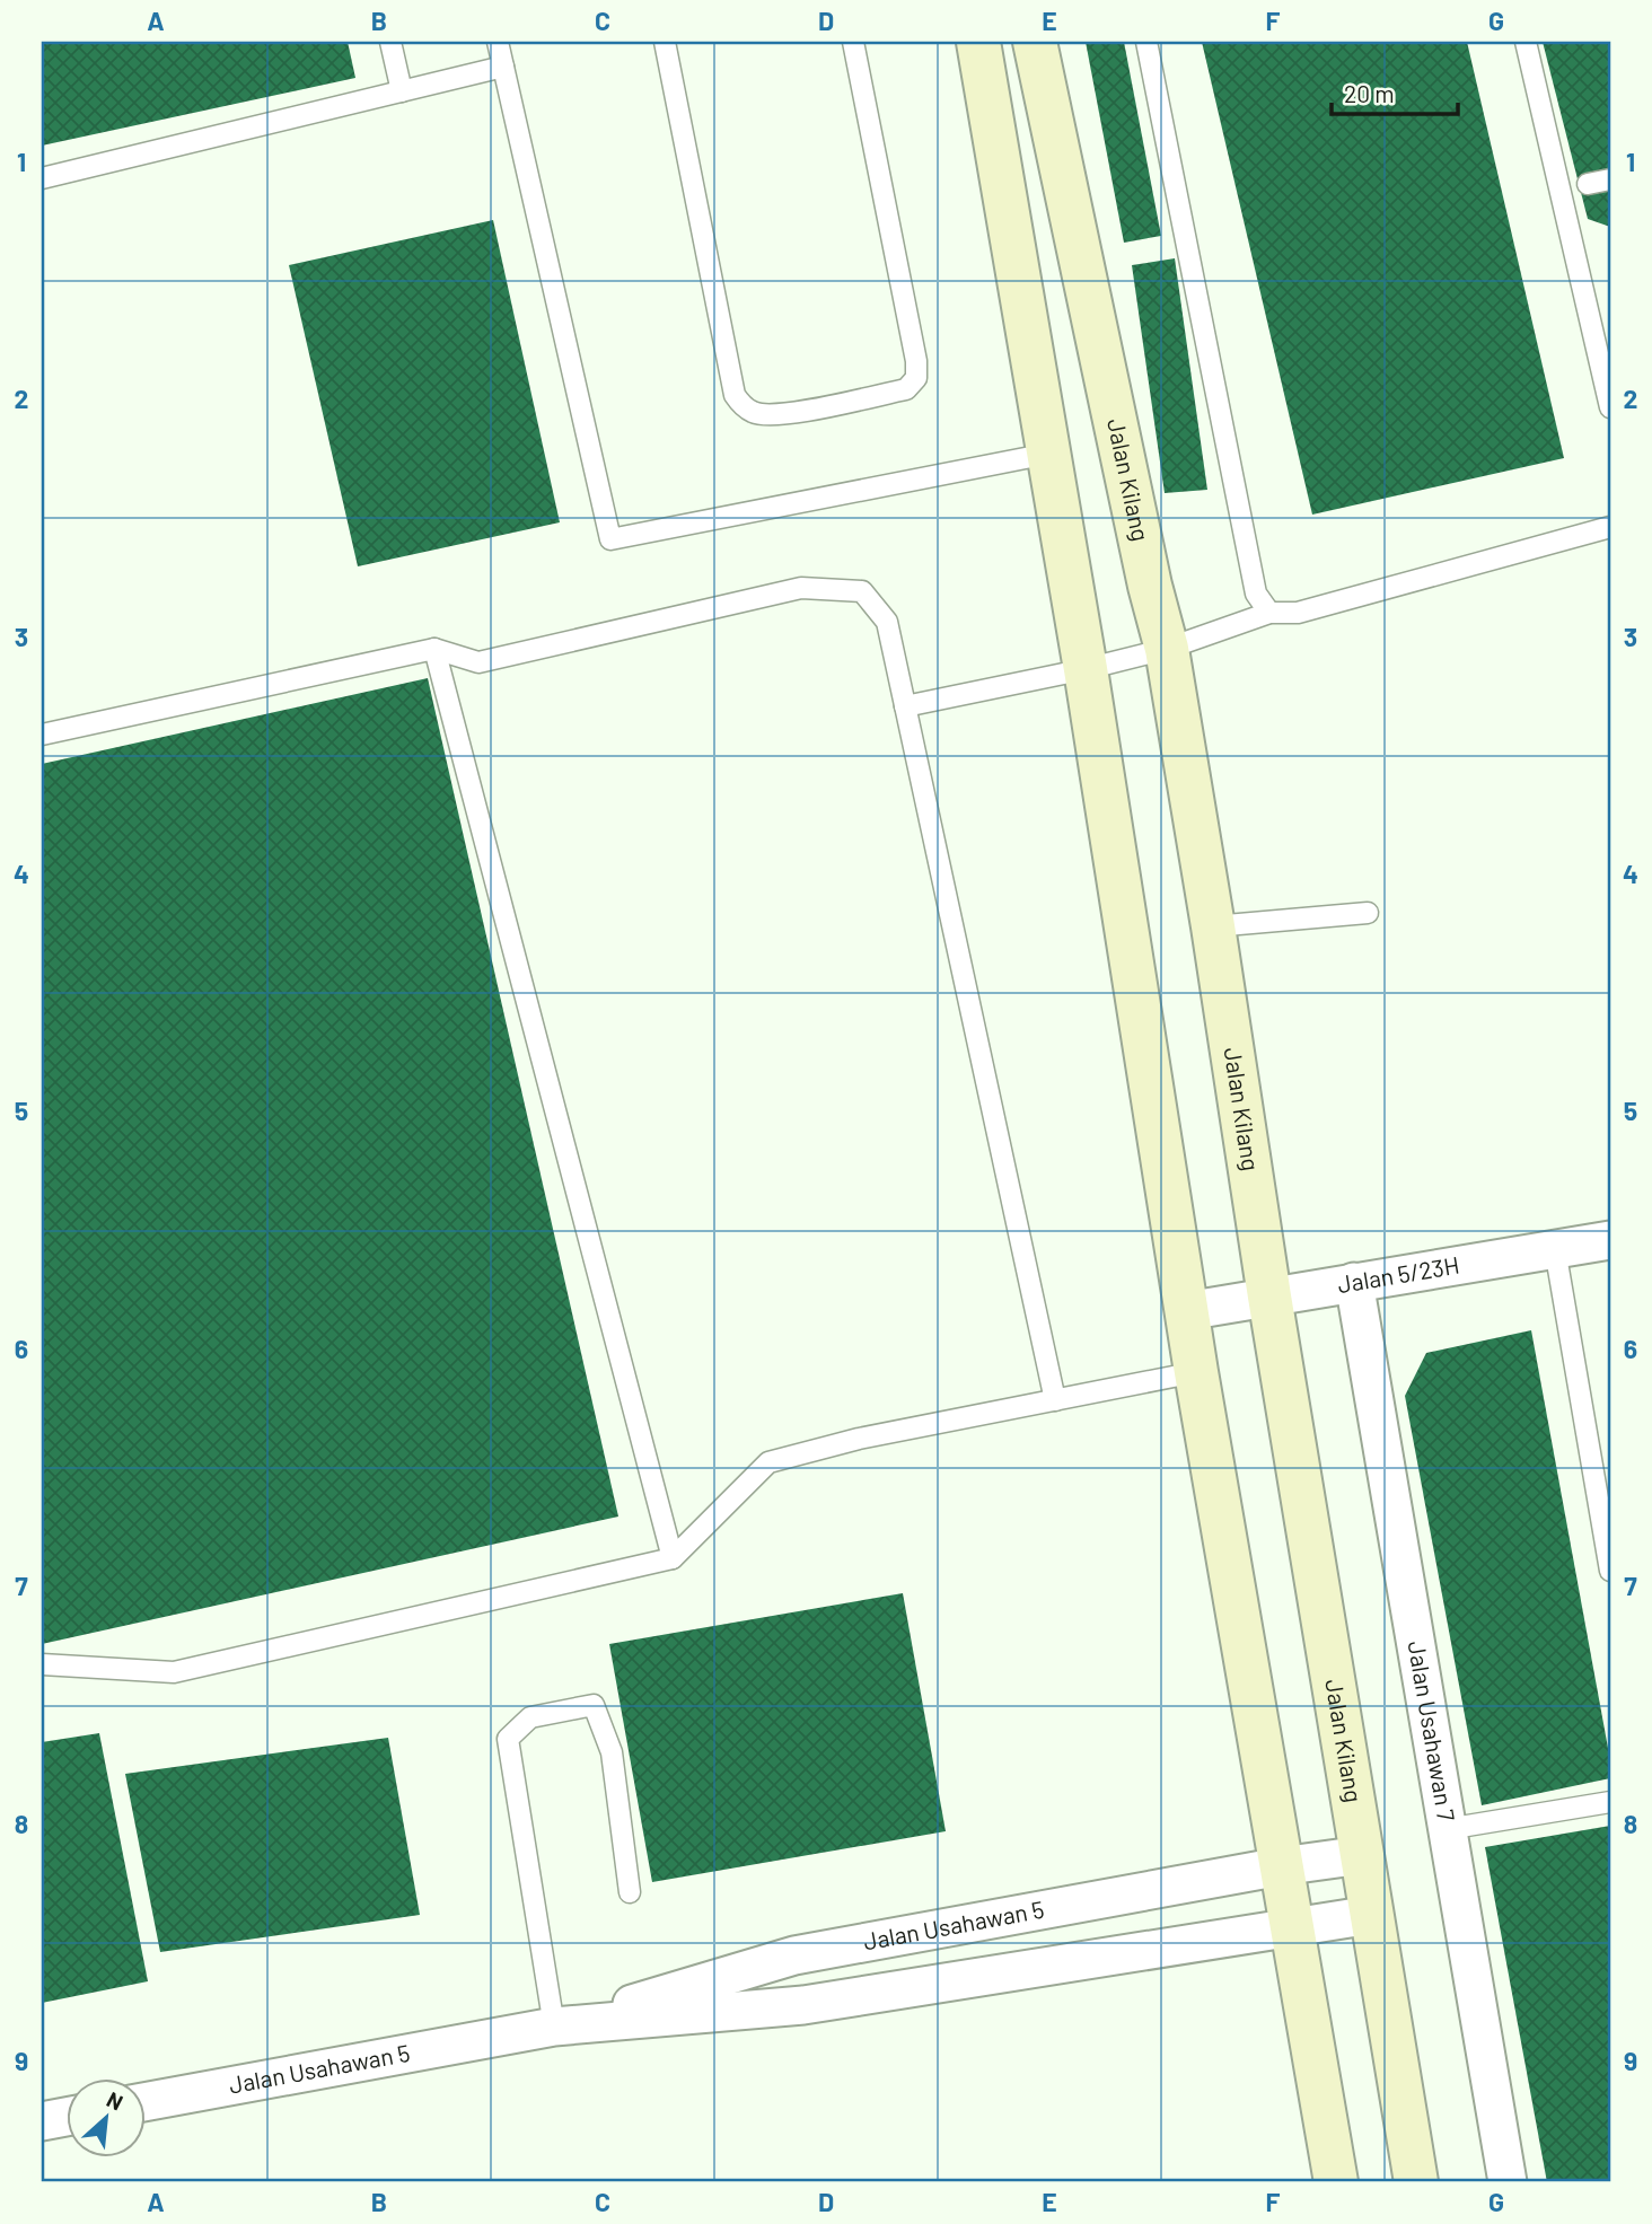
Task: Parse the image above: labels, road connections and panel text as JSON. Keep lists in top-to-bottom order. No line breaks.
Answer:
{"streets":{"main road":["Jalan Kilang"],"street":["Jalan 5/23H","Jalan Usahawan 7","Jalan Usahawan 5"]},"crossings":[["Jalan Kilang","Jalan 5/23H"],["Jalan Kilang","Jalan Usahawan 5"],["Jalan 5/23H","Jalan Usahawan 7"]],"scale_bar":"20 m","north":"top right","grid":{"columns":["A","B","C","D","E","F","G"],"rows":["1","2","3","4","5","6","7","8","9"]}}
